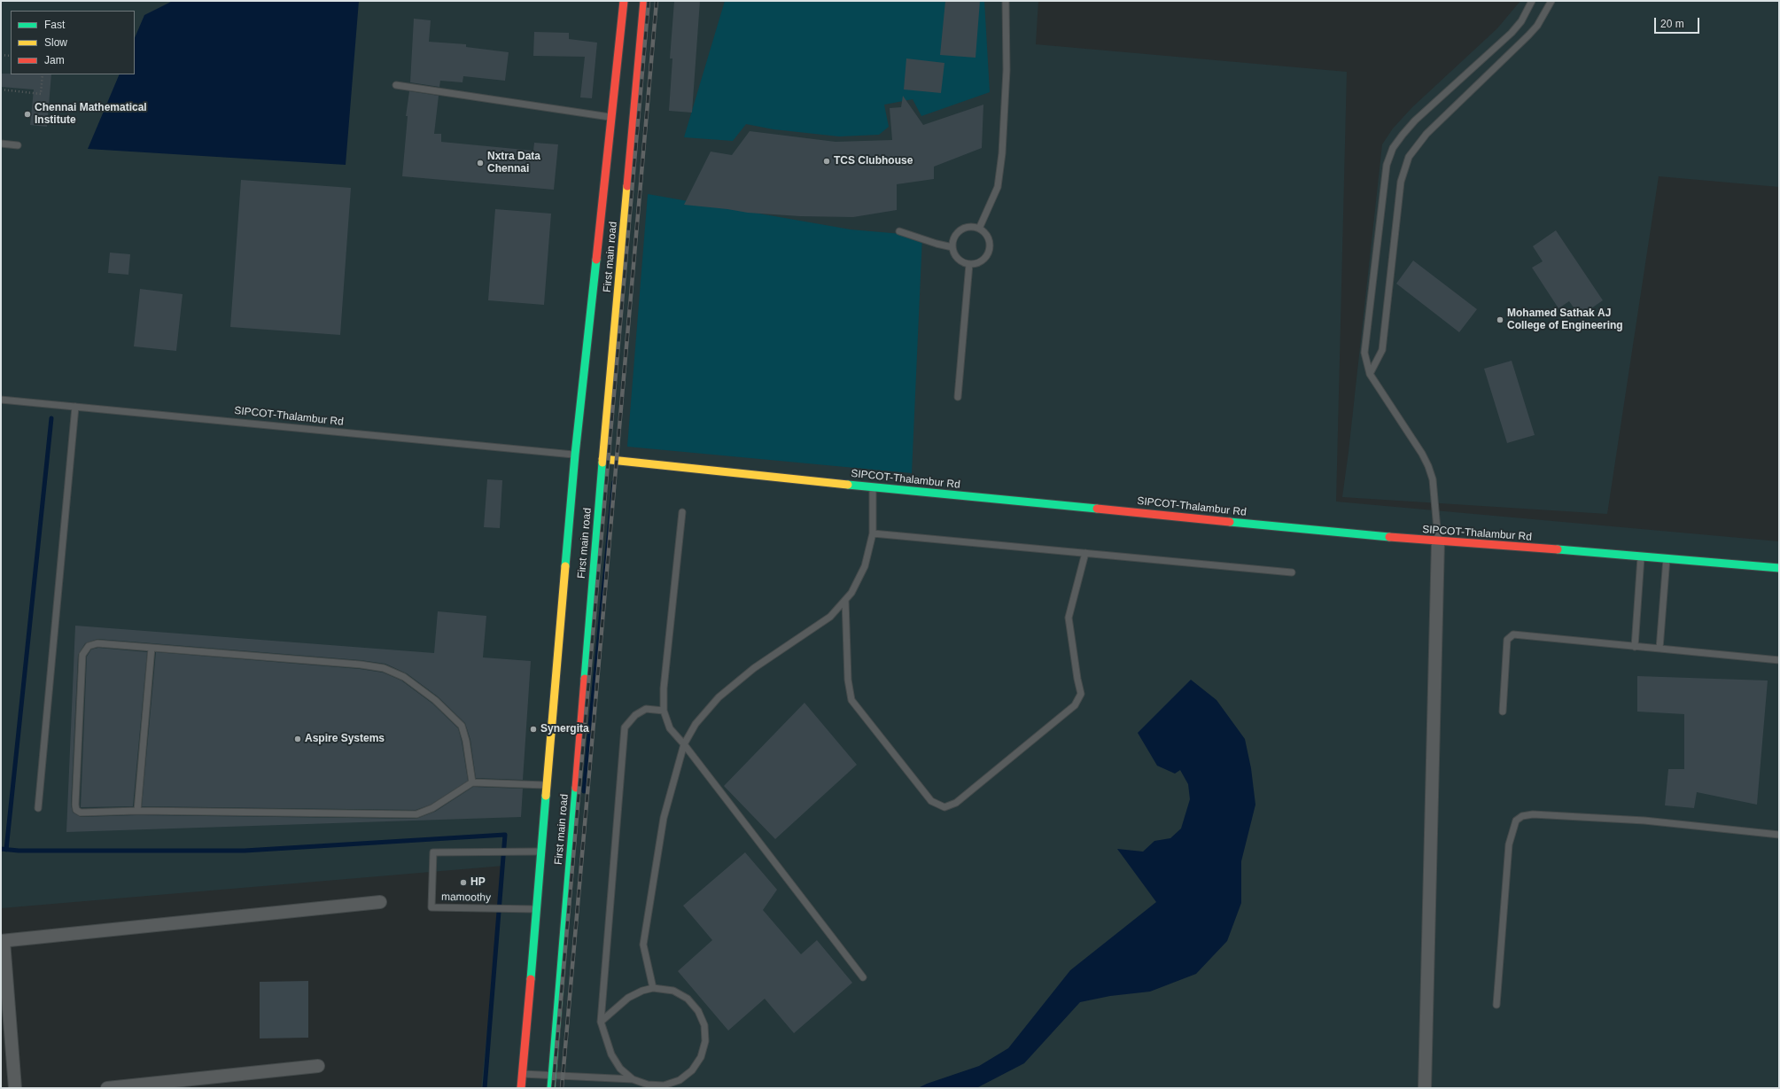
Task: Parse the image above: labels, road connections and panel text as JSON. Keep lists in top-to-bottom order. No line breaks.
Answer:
{"streets":{"street":["First main road","SIPCOT-Thalambur Rd"],"lane":["mamoothy"]},"crossings":[["First main road","SIPCOT-Thalambur Rd"]],"places":["Chennai Mathematical Institute","TCS Clubhouse","Nxtra Data Chennai","Mohamed Sathak AJ College of Engineering","Synergita","Aspire Systems","HP"],"legend":["Fast","Slow","Jam"],"scale_bar":"20 m"}
